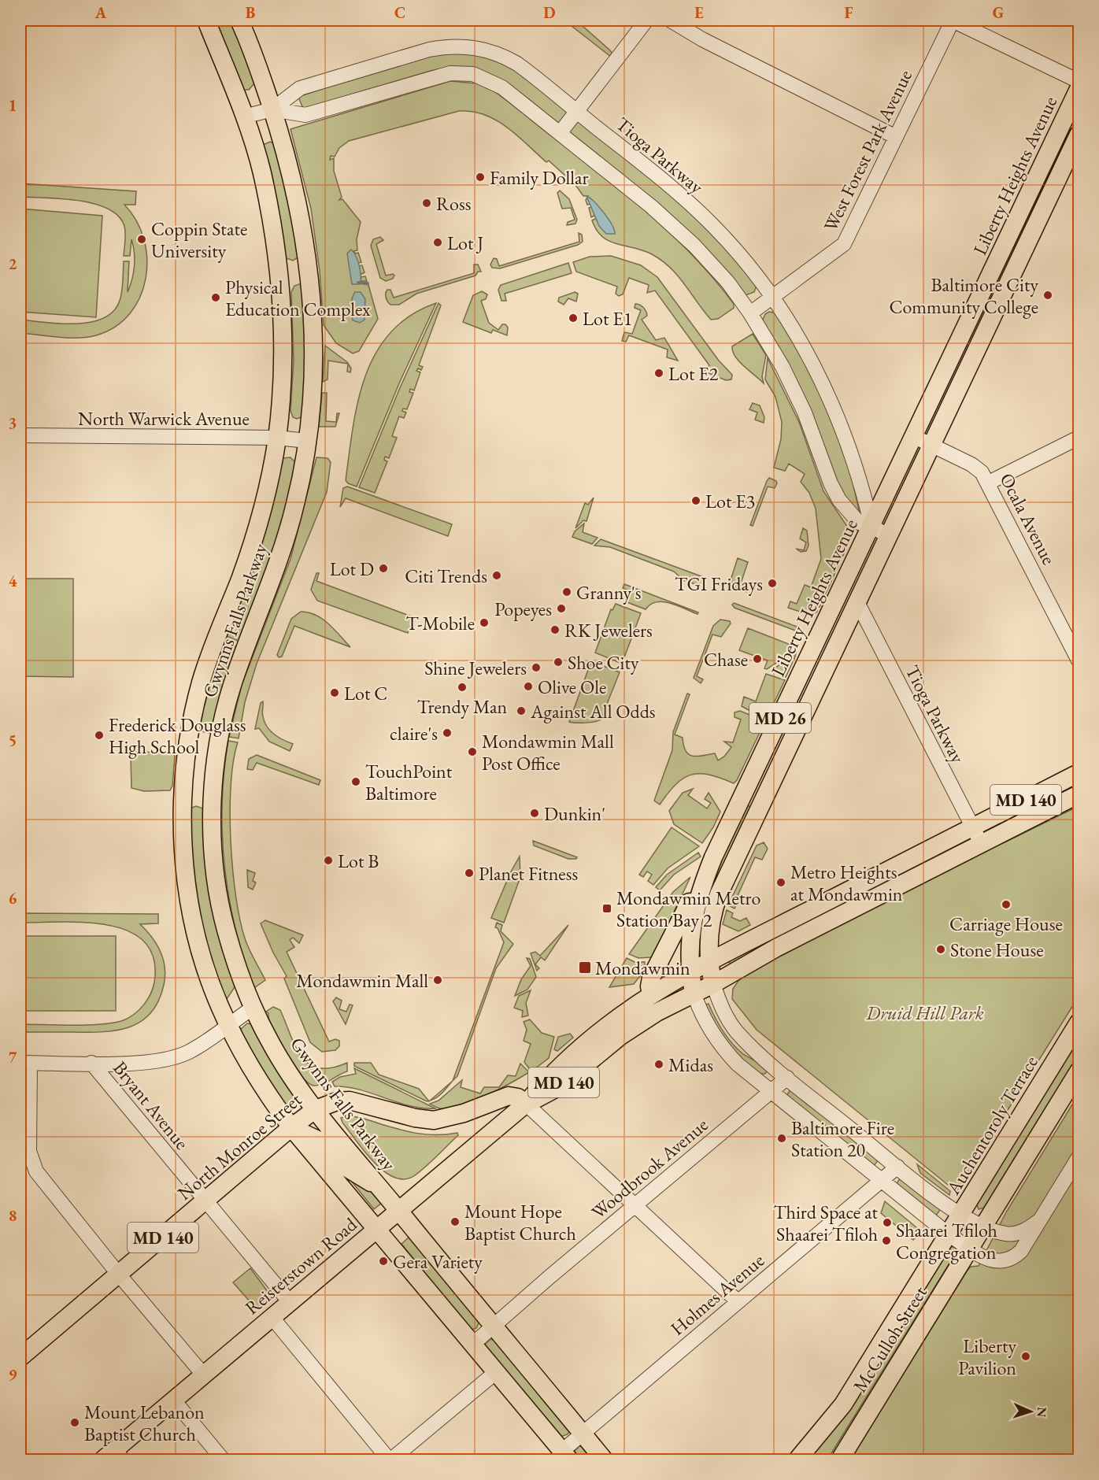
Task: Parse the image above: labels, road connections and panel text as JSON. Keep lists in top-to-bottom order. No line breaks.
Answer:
{"streets":{"main road":["Liberty Heights Avenue","Gwynns Falls Parkway","MD 26","MD 140","Auchentoroly Terrace","North Monroe Street","Reisterstown Road","McCulloh Street"],"street":["West Forest Park Avenue","Tioga Parkway","North Warwick Avenue","Ocala Avenue","Bryant Avenue","Woodbrook Avenue","Holmes Avenue"]},"crossings":[["West Forest Park Avenue","Tioga Parkway"],["Tioga Parkway","Liberty Heights Avenue"],["Tioga Parkway","Gwynns Falls Parkway"],["Tioga Parkway","MD 26"],["Tioga Parkway","MD 140"],["Tioga Parkway","Reisterstown Road"],["Liberty Heights Avenue","Ocala Avenue"],["Liberty Heights Avenue","MD 140"],["Liberty Heights Avenue","Auchentoroly Terrace"],["Liberty Heights Avenue","Woodbrook Avenue"],["Liberty Heights Avenue","Reisterstown Road"],["Liberty Heights Avenue","Holmes Avenue"],["Liberty Heights Avenue","McCulloh Street"],["North Warwick Avenue","Gwynns Falls Parkway"],["Ocala Avenue","MD 26"],["Gwynns Falls Parkway","North Monroe Street"],["Gwynns Falls Parkway","Woodbrook Avenue"],["Gwynns Falls Parkway","Reisterstown Road"],["Gwynns Falls Parkway","Holmes Avenue"],["MD 26","MD 140"],["MD 26","Reisterstown Road"],["MD 140","Reisterstown Road"],["Bryant Avenue","North Monroe Street"],["Bryant Avenue","Reisterstown Road"],["North Monroe Street","Reisterstown Road"]],"parks":["Druid Hill Park"],"places":{"other":["Family Dollar","Ross","Coppin State University","Lot J","Baltimore City Community College","Physical Education Complex","Lot E1","Lot E2","Lot E3","Lot D","Citi Trends","TGI Fridays","Granny's","Popeyes","T-Mobile","RK Jewelers","Chase","Shoe City","Shine Jewelers","Olive Ole","Trendy Man","Lot C","Against All Odds","claire's","Frederick Douglass High School","Mondawmin Mall Post Office","TouchPoint Baltimore","Dunkin'","Lot B","Planet Fitness","Metro Heights at Mondawmin","Carriage House","Stone House","Mondawmin Mall","Midas","Baltimore Fire Station 20","Mount Hope Baptist Church","Third Space at Shaarei Tfiloh","Shaarei Tfiloh Congregation","Gera Variety","Liberty Pavilion","Mount Lebanon Baptist Church"],"transit":["Mondawmin Metro Station Bay 2","Mondawmin"]},"north":"right","grid":{"columns":["A","B","C","D","E","F","G"],"rows":["1","2","3","4","5","6","7","8","9"]}}
